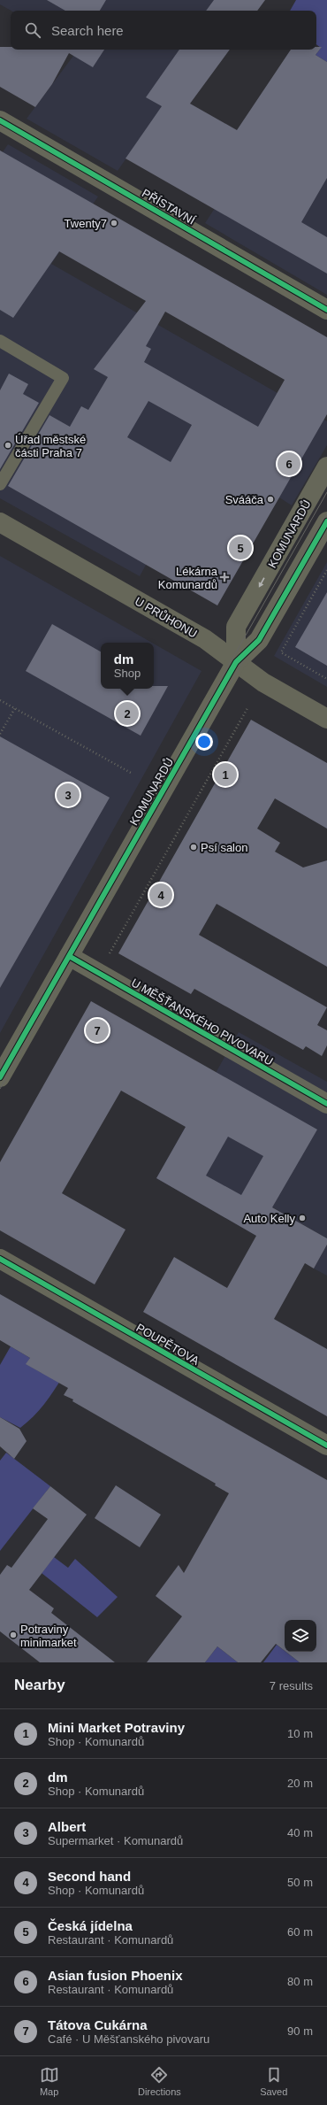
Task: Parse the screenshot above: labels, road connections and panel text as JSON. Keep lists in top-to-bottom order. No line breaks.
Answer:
{"streets":{"street":["PŘÍSTAVNÍ","KOMUNARDŮ","U PRŮHONU","U MĚŠŤANSKÉHO PIVOVARU","POUPĚTOVA"]},"crossings":[["KOMUNARDŮ","U PRŮHONU"],["KOMUNARDŮ","U MĚŠŤANSKÉHO PIVOVARU"]],"places":{"other":["Twenty7","Úřad městské části Praha 7","Svááča","Psí salon","Auto Kelly","Potraviny minimarket"],"health":["Lékárna Komunardů"]},"page":{"search":"Search here","pins":["6","5","2","1","3","4","7"],"popup":["dm","Shop"],"heading":["Nearby","7 results"],"list":[{"mark":"1","name":"Mini Market Potraviny","note":"Shop · Komunardů","value":"10 m"},{"mark":"2","name":"dm","note":"Shop · Komunardů","value":"20 m"},{"mark":"3","name":"Albert","note":"Supermarket · Komunardů","value":"40 m"},{"mark":"4","name":"Second hand","note":"Shop · Komunardů","value":"50 m"},{"mark":"5","name":"Česká jídelna","note":"Restaurant · Komunardů","value":"60 m"},{"mark":"6","name":"Asian fusion Phoenix","note":"Restaurant · Komunardů","value":"80 m"},{"mark":"7","name":"Tátova Cukárna","note":"Café · U Měšťanského pivovaru","value":"90 m"}],"nav":["Map","Directions","Saved"]}}
